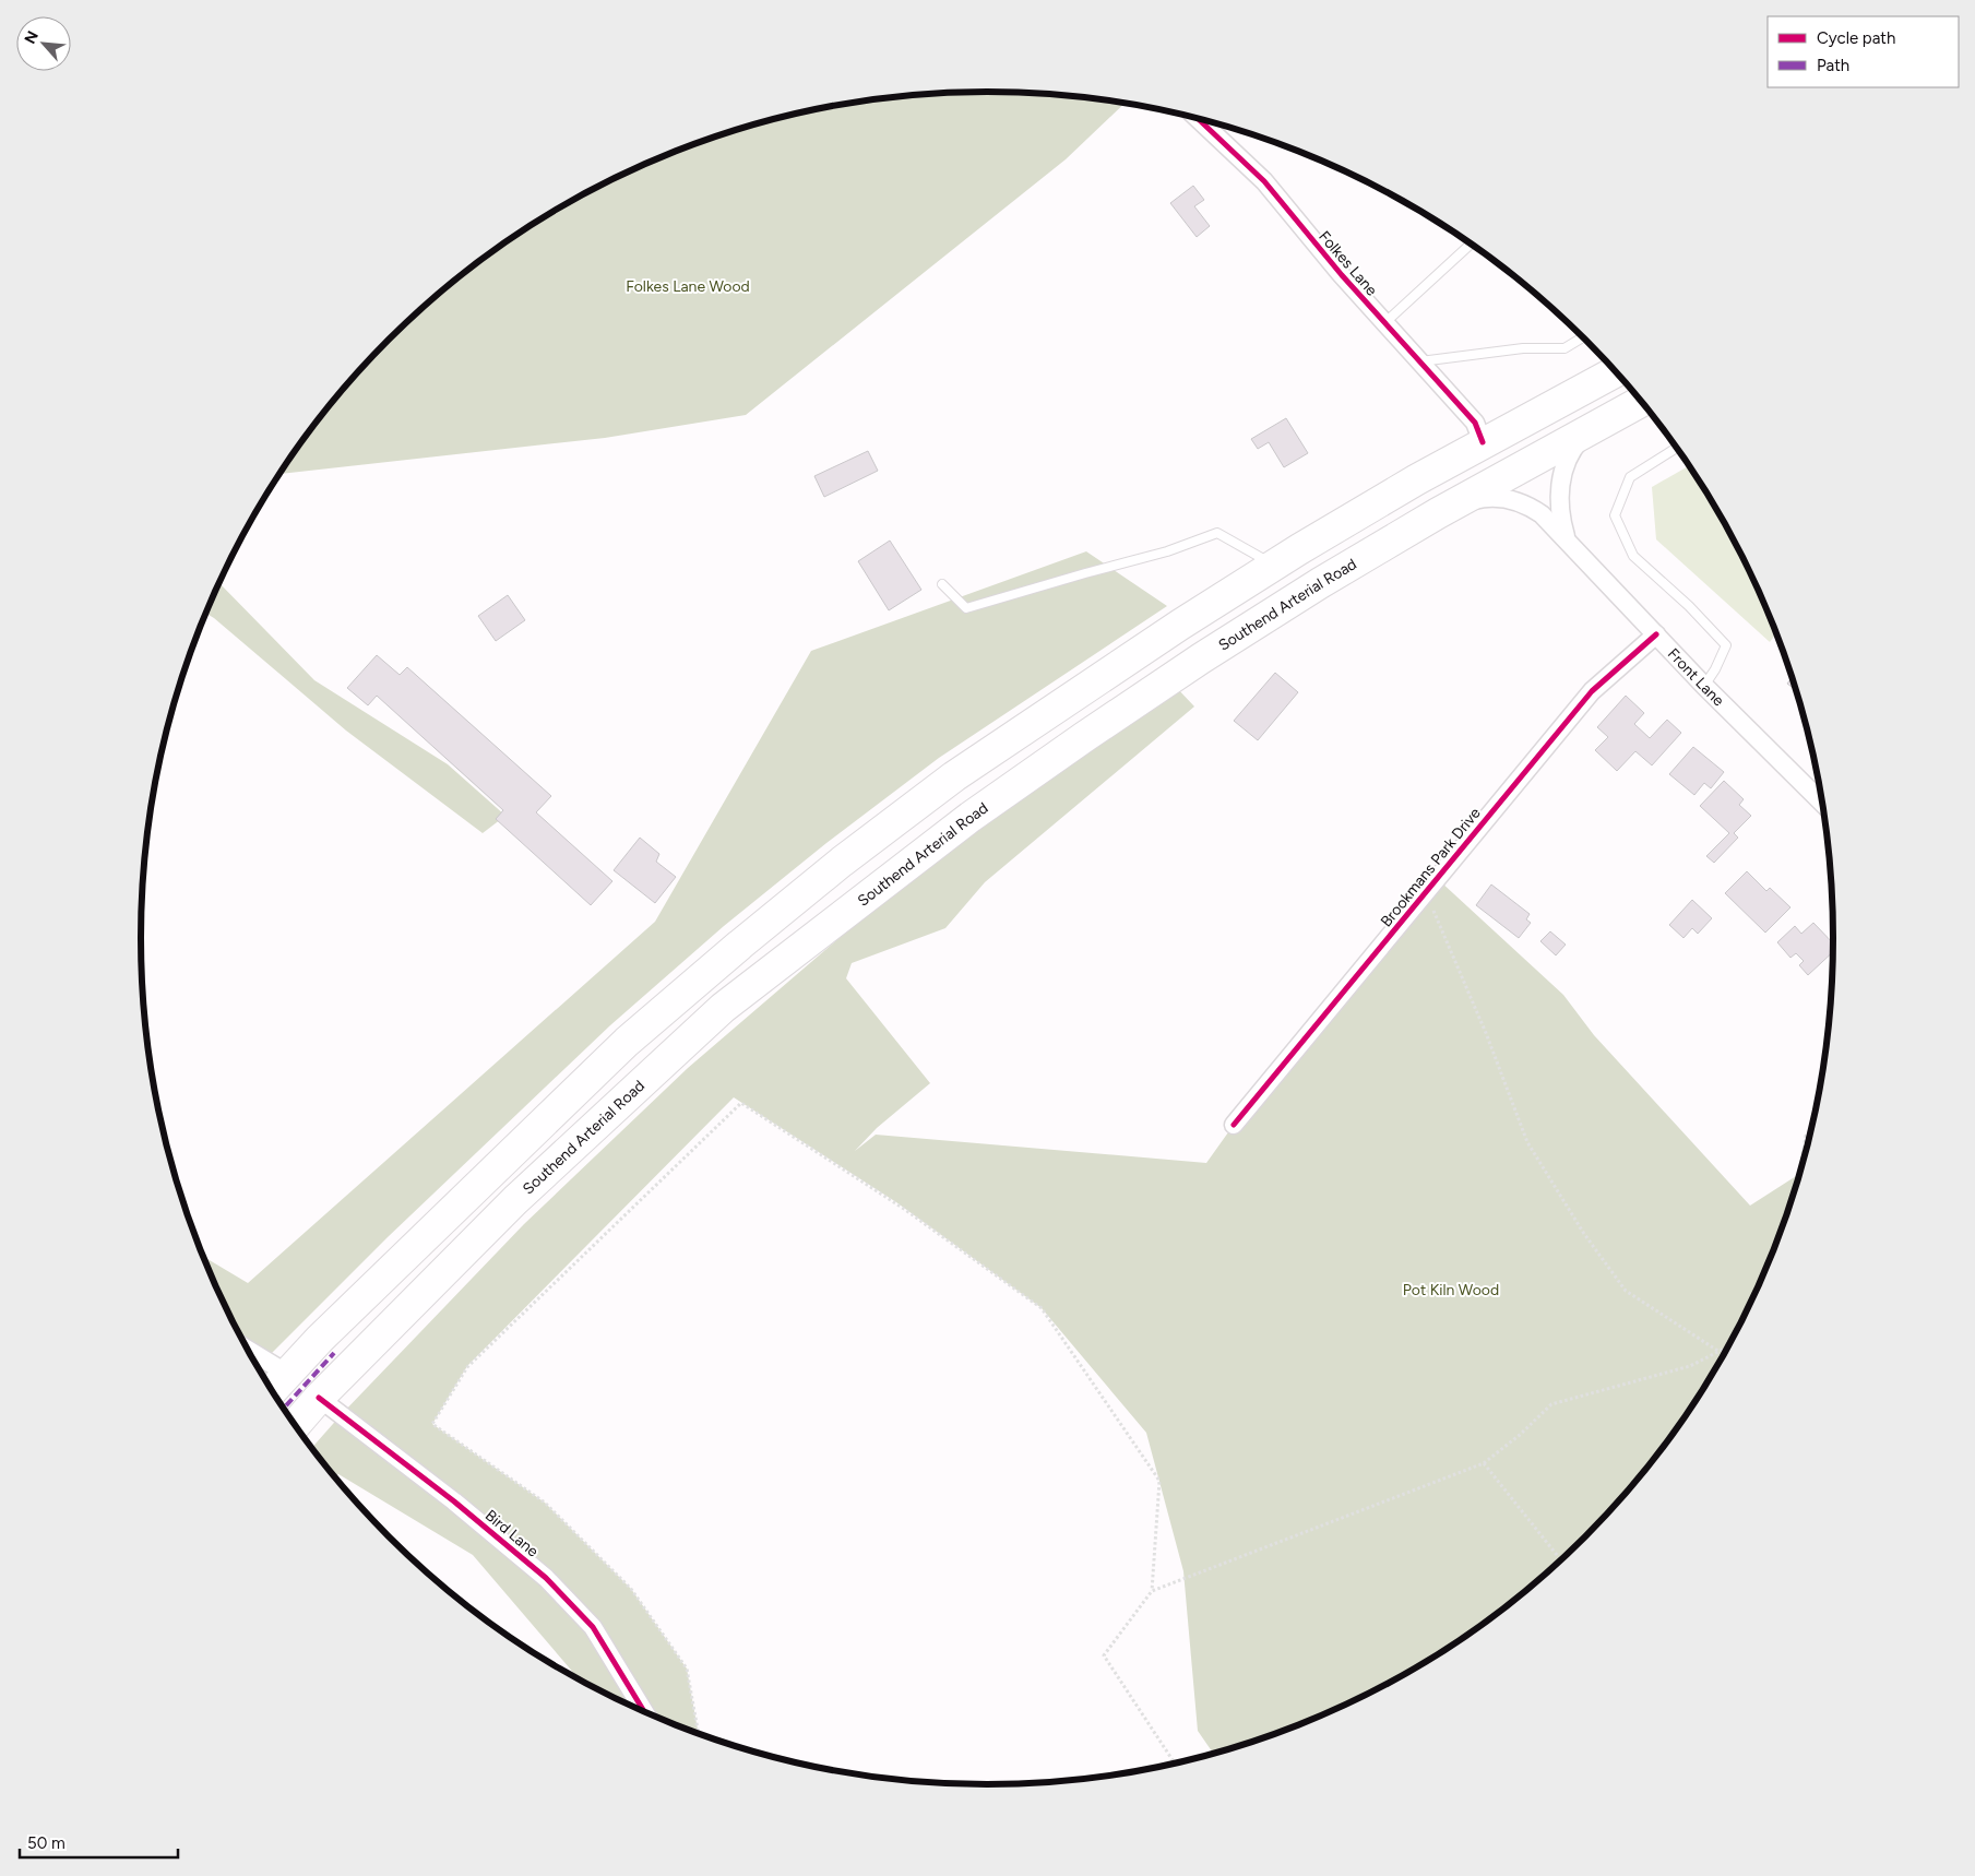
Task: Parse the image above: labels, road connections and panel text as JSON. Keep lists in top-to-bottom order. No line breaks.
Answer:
{"streets":{"highway":["Southend Arterial Road"],"street":["Folkes Lane","Front Lane","Brookmans Park Drive","Bird Lane"]},"crossings":[["Southend Arterial Road","Front Lane"],["Southend Arterial Road","Bird Lane"],["Front Lane","Brookmans Park Drive"]],"parks":["Folkes Lane Wood","Pot Kiln Wood"],"legend":["Cycle path","Path"],"scale_bar":"50 m","north":"top left"}
